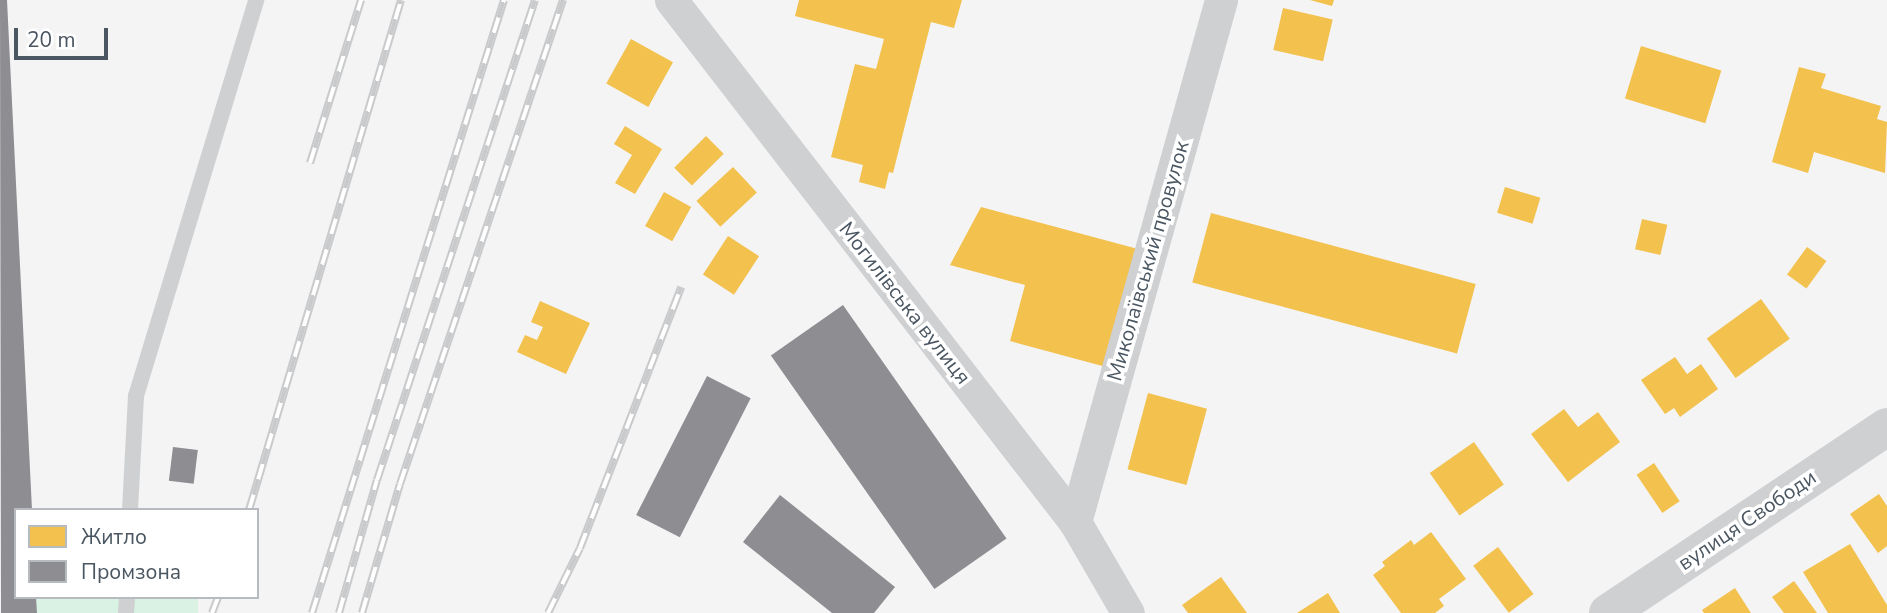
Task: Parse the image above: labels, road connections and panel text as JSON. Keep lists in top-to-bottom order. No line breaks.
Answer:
{"streets":{"street":["Миколаївський провулок","Могилівська вулиця","вулиця Свободи"]},"crossings":[["Миколаївський провулок","Могилівська вулиця"]],"legend":["Житло","Промзона"],"scale_bar":"20 m"}
